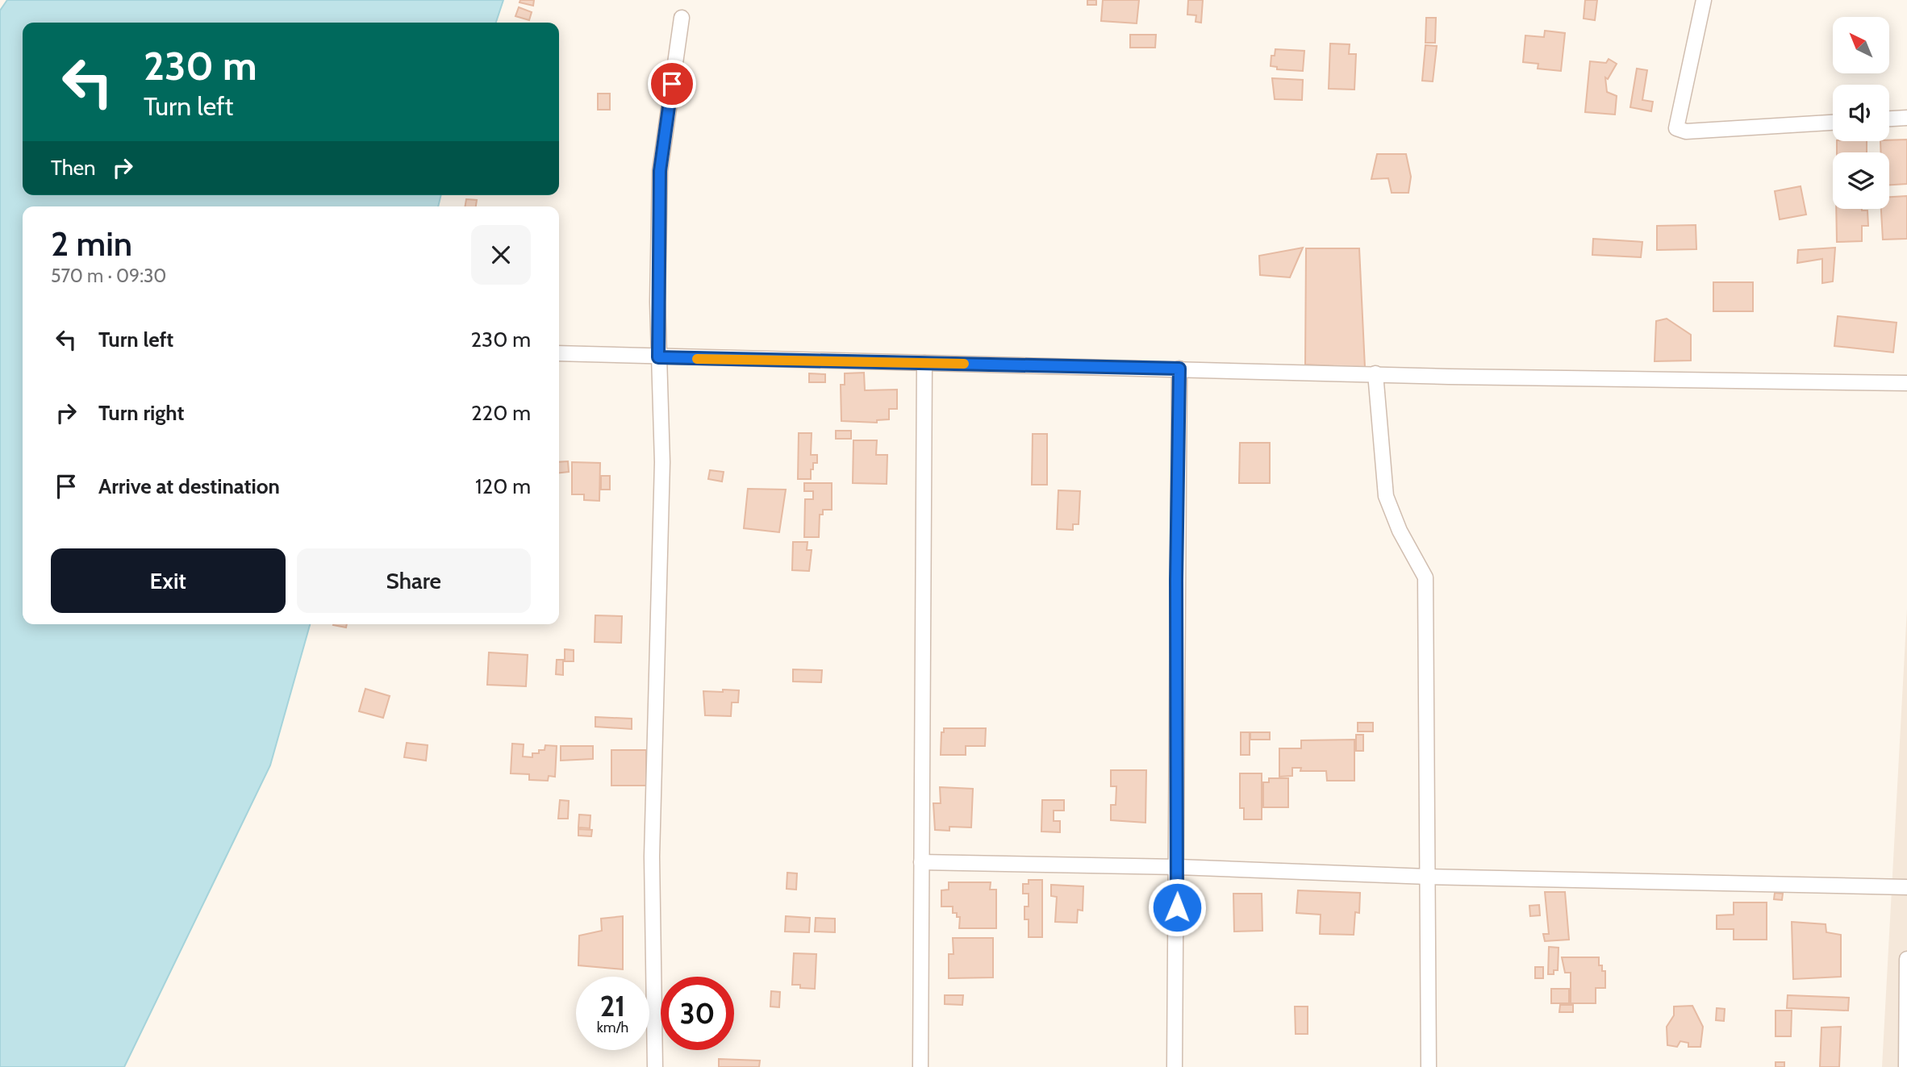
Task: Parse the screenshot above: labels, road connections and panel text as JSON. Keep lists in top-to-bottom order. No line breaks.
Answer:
{"north":"top left","page":{"turn":["230 m","Turn left"],"then":"Then","heading":["2 min","570 m · 09:30"],"list":[{"name":"Turn left","value":"230 m"},{"name":"Turn right","value":"220 m"},{"name":"Arrive at destination","value":"120 m"}],"buttons":["Exit","Share"],"speed":"21 km/h","limit":"30"}}
